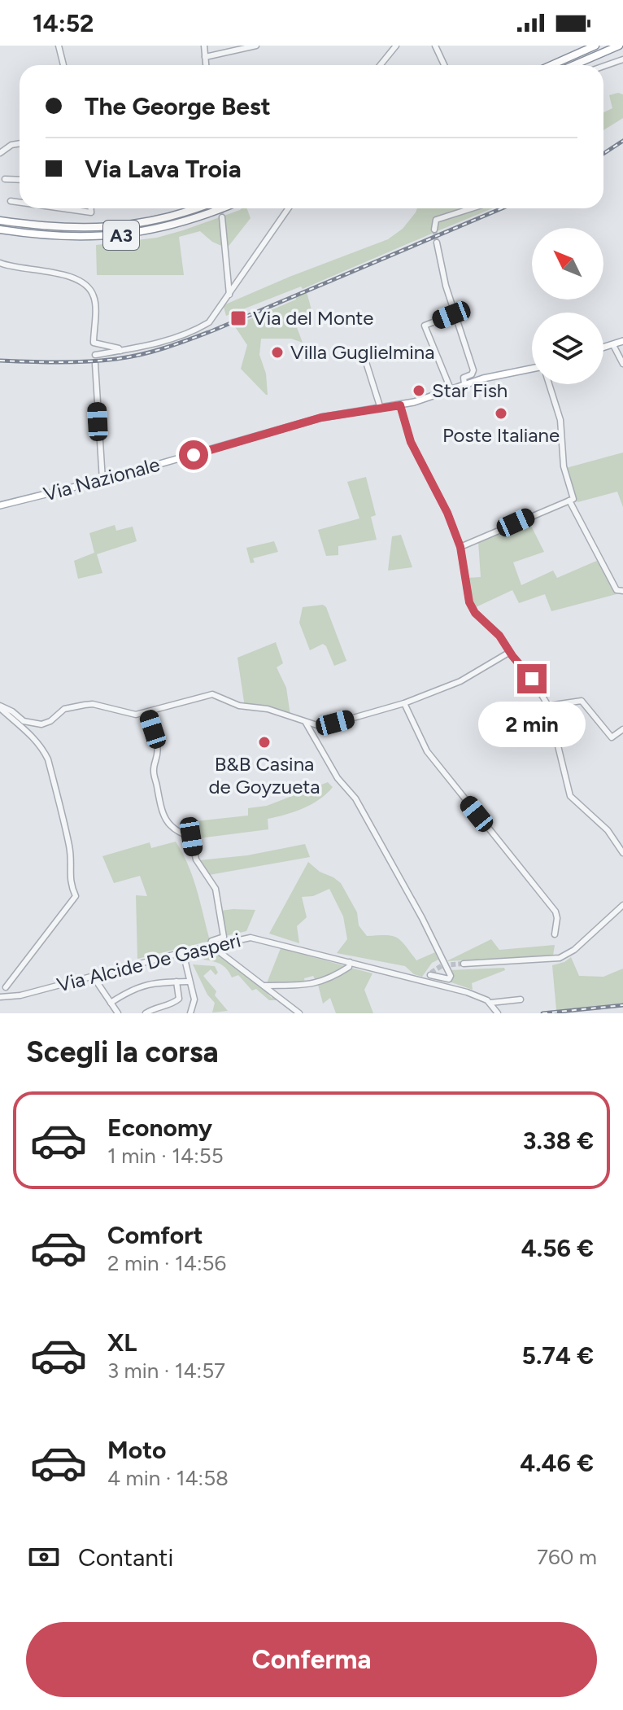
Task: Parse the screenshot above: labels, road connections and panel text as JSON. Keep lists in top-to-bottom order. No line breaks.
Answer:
{"streets":{"highway":["A3"],"main road":["Via Nazionale"],"street":["Via Alcide De Gasperi"]},"places":{"transit":["Via del Monte"],"other":["Villa Guglielmina","Star Fish","Poste Italiane","B&B Casina de Goyzueta"]},"north":"top left","page":{"status":"14:52","banner":["The George Best","Via Lava Troia"],"bubble":"2 min","heading":"Scegli la corsa","list":[{"name":"Economy","note":"1 min · 14:55","value":"3.38 €"},{"name":"Comfort","note":"2 min · 14:56","value":"4.56 €"},{"name":"XL","note":"3 min · 14:57","value":"5.74 €"},{"name":"Moto","note":"4 min · 14:58","value":"4.46 €"}],"pay":["Contanti","760 m"],"buttons":"Conferma"}}
